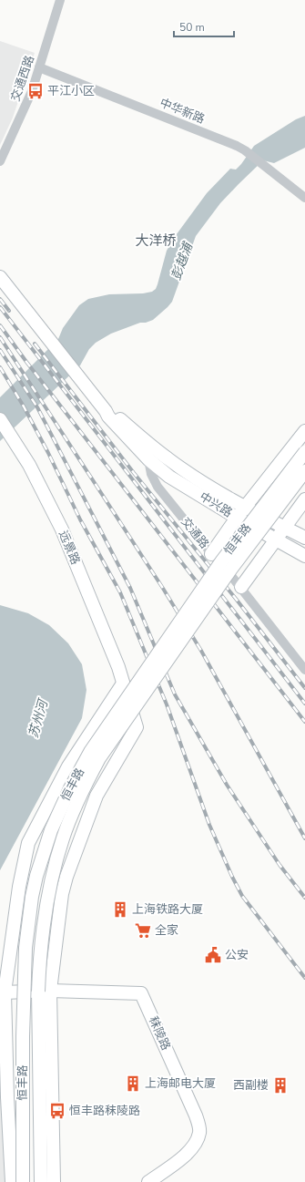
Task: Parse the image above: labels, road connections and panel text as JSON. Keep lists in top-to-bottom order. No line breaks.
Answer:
{"streets":{"main road":["中兴路","交通路","恒丰路","远景路","秣陵路"],"street":["交通西路","中华新路"]},"crossings":[["交通西路","中华新路"],["中兴路","交通路"],["中兴路","恒丰路"],["交通路","恒丰路"],["远景路","秣陵路"]],"districts":["大洋桥"],"water":["彭越浦","苏州河"],"places":{"bus stop":["平江小区","恒丰路秣陵路"],"building":["上海铁路大厦","上海邮电大厦","西副楼"],"supermarket":["全家"],"public building":["公安"]},"scale_bar":"50 m"}
